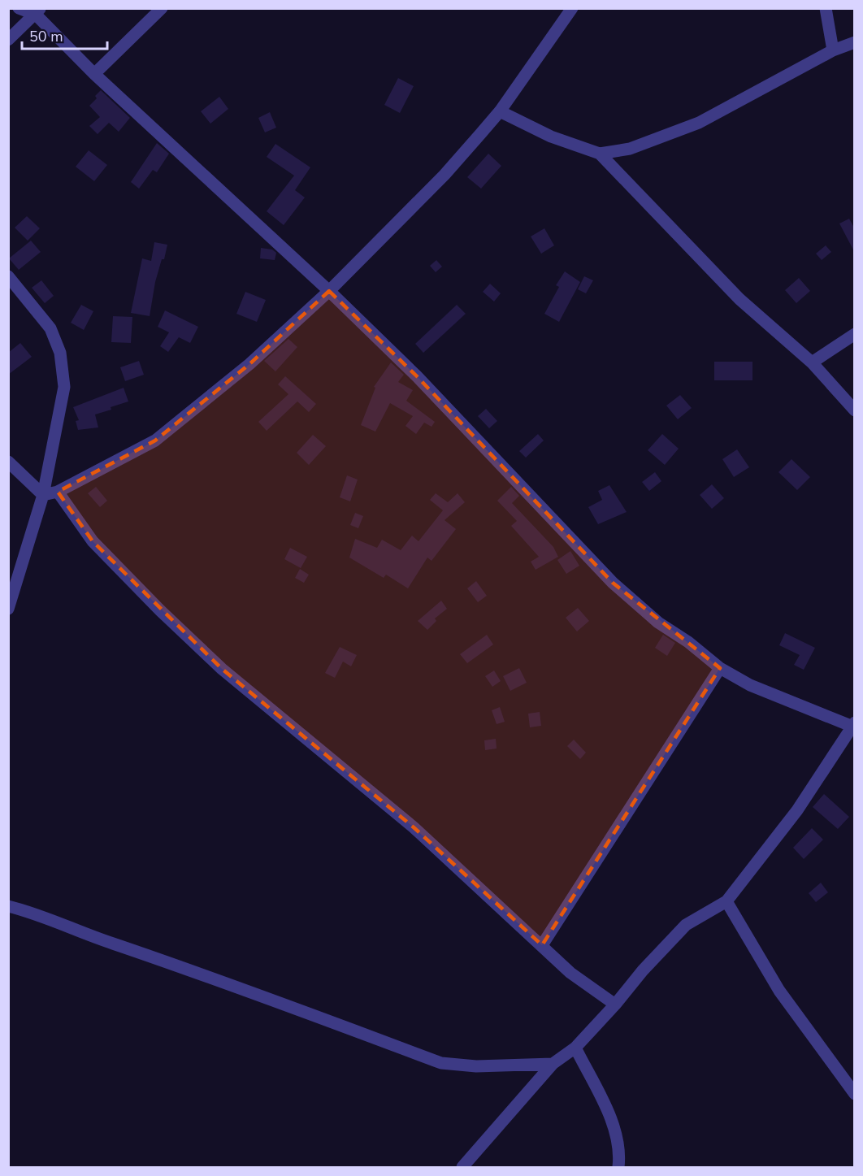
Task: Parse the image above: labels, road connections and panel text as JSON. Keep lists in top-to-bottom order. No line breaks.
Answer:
{"scale_bar":"50 m"}
